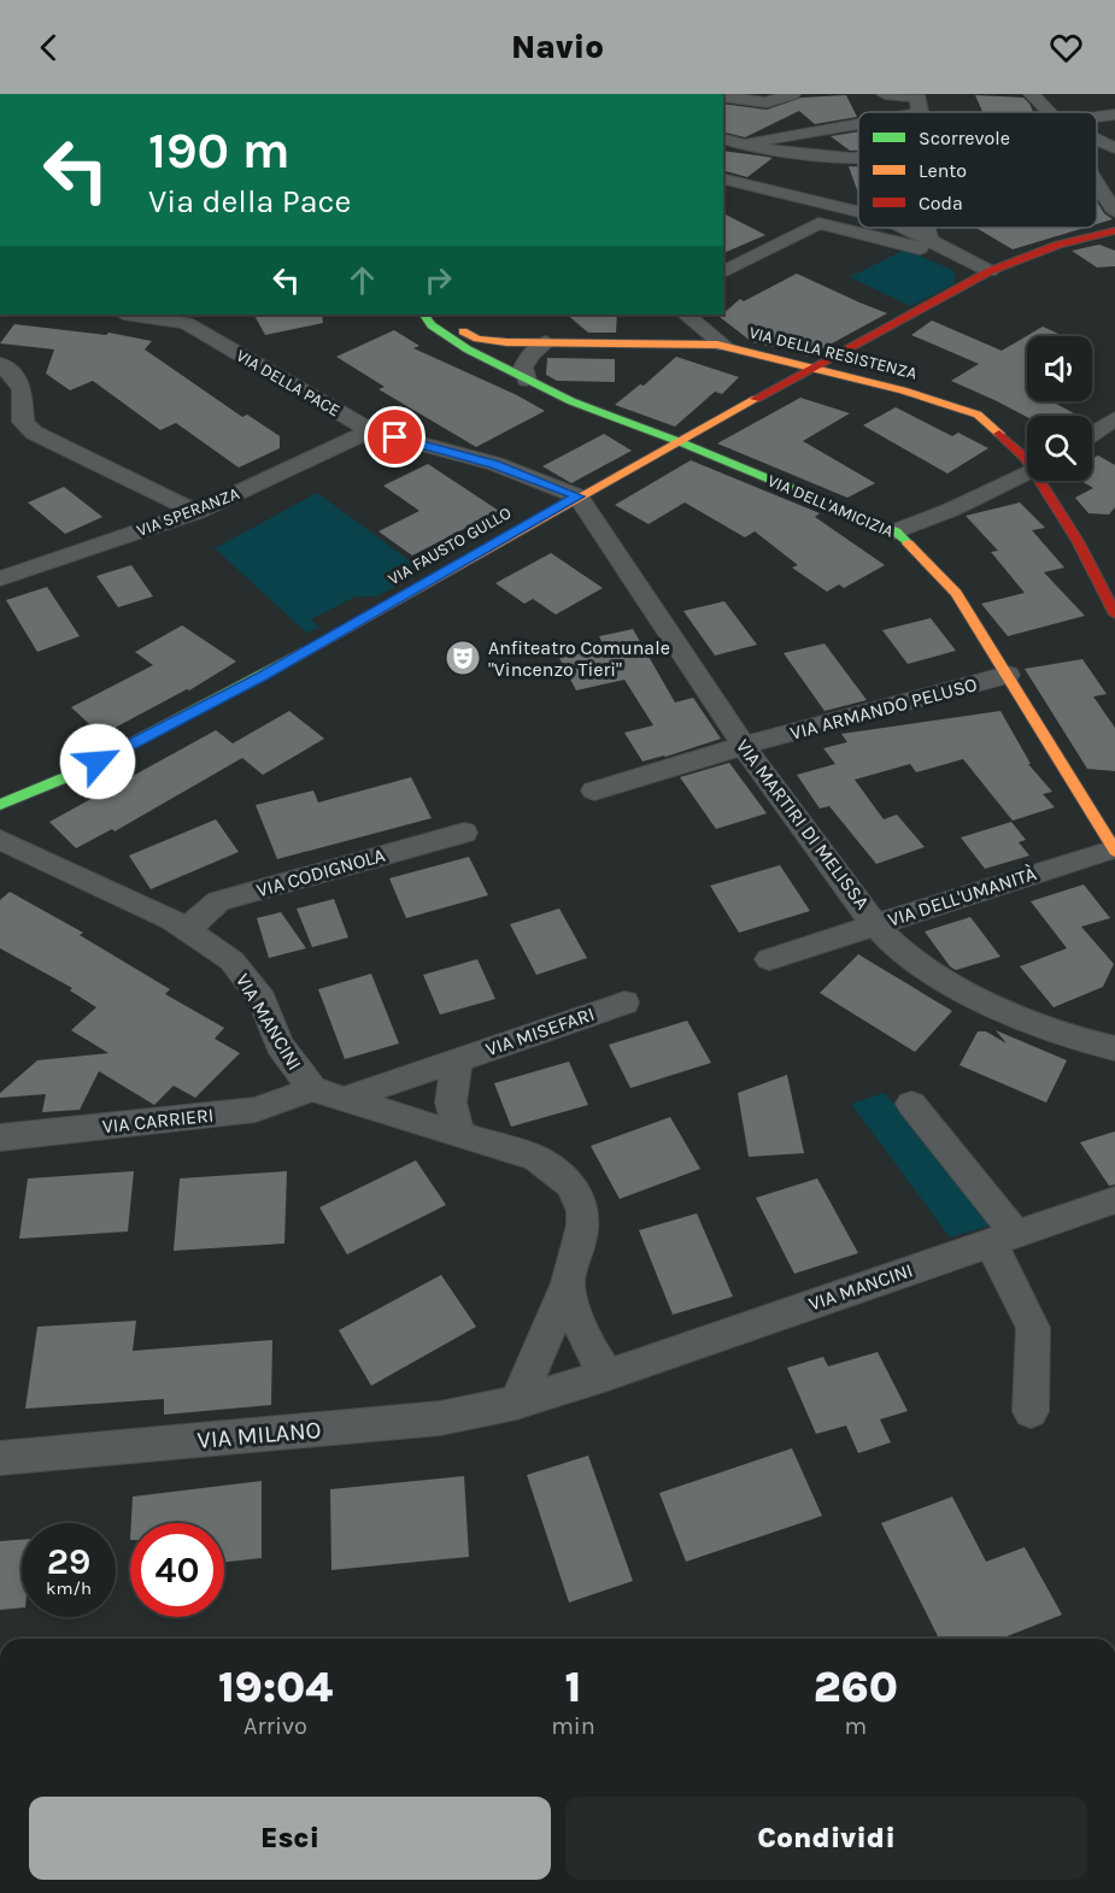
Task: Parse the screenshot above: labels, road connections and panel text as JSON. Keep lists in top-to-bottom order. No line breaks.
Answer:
{"streets":{"street":["VIA DELLA RESISTENZA","VIA DELLA PACE","VIA DELL'AMICIZIA","VIA SPERANZA","VIA FAUSTO GULLO","VIA ARMANDO PELUSO","VIA MARTIRI DI MELISSA","VIA CODIGNOLA","VIA DELL'UMANITÀ","VIA MANCINI","VIA MISEFARI","VIA CARRIERI","VIA MILANO"]},"crossings":[["VIA DELLA RESISTENZA","VIA FAUSTO GULLO"],["VIA DELLA PACE","VIA SPERANZA"],["VIA DELLA PACE","VIA FAUSTO GULLO"],["VIA DELLA PACE","VIA MARTIRI DI MELISSA"],["VIA DELL'AMICIZIA","VIA FAUSTO GULLO"],["VIA DELL'AMICIZIA","VIA ARMANDO PELUSO"],["VIA DELL'AMICIZIA","VIA DELL'UMANITÀ"],["VIA FAUSTO GULLO","VIA MARTIRI DI MELISSA"],["VIA ARMANDO PELUSO","VIA MARTIRI DI MELISSA"],["VIA MARTIRI DI MELISSA","VIA DELL'UMANITÀ"],["VIA CODIGNOLA","VIA MANCINI"],["VIA MANCINI","VIA MISEFARI"],["VIA MANCINI","VIA CARRIERI"],["VIA MANCINI","VIA MILANO"]],"places":{"theatre":["Anfiteatro Comunale \"Vincenzo Tieri\""]},"legend":["Scorrevole","Lento","Coda"],"page":{"header":"Navio","turn":["190 m","Via della Pace"],"speed":"29 km/h","limit":"40","eta":["19:04","Arrivo","1","min","260","m"],"buttons":["Esci","Condividi"]}}
